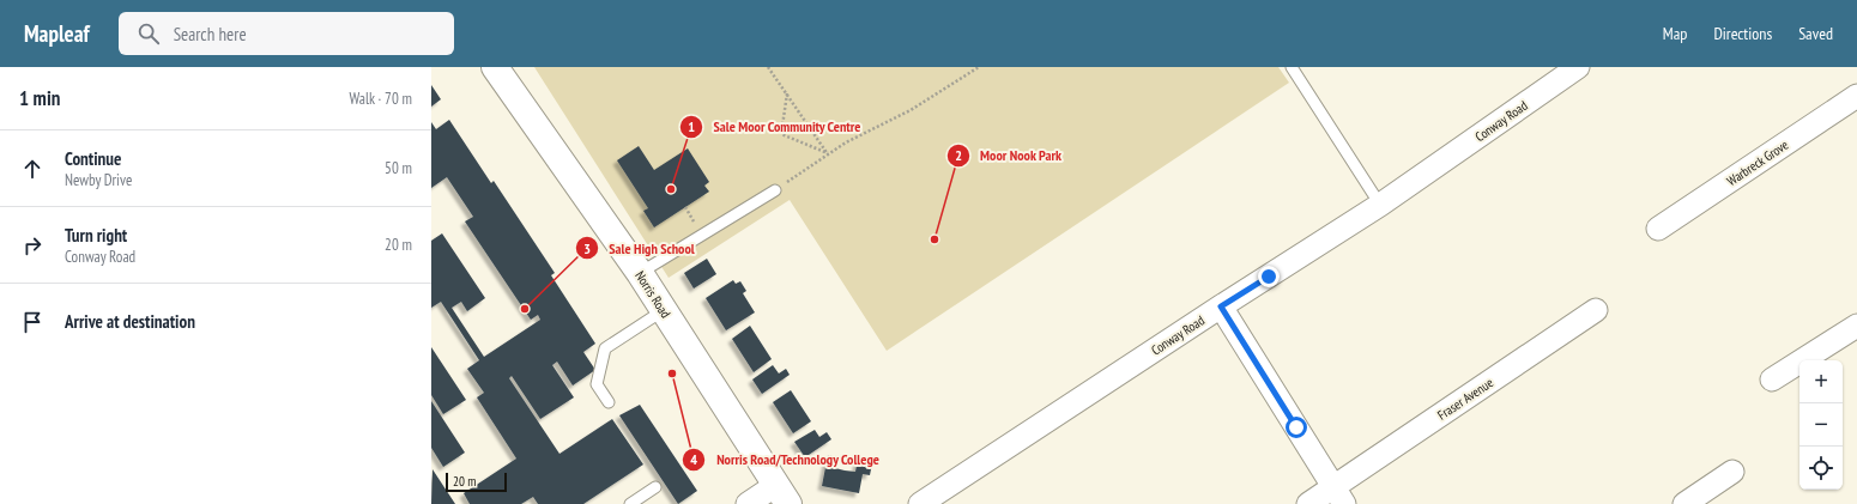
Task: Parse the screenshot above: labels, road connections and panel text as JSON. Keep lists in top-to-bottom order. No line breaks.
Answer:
{"streets":{"street":["Conway Road","Warbreck Grove","Norris Road","Fraser Avenue"]},"places":["Sale Moor Community Centre","Moor Nook Park","Sale High School","Norris Road/Technology College"],"scale_bar":"20 m","page":{"header":"Mapleaf","search":"Search here","nav":["Map","Directions","Saved"],"heading":["1 min","Walk · 70 m"],"list":[["Continue","Newby Drive","50 m"],["Turn right","Conway Road","20 m"],"Arrive at destination"],"map_buttons":["+","−"],"scale":"20 m"}}
